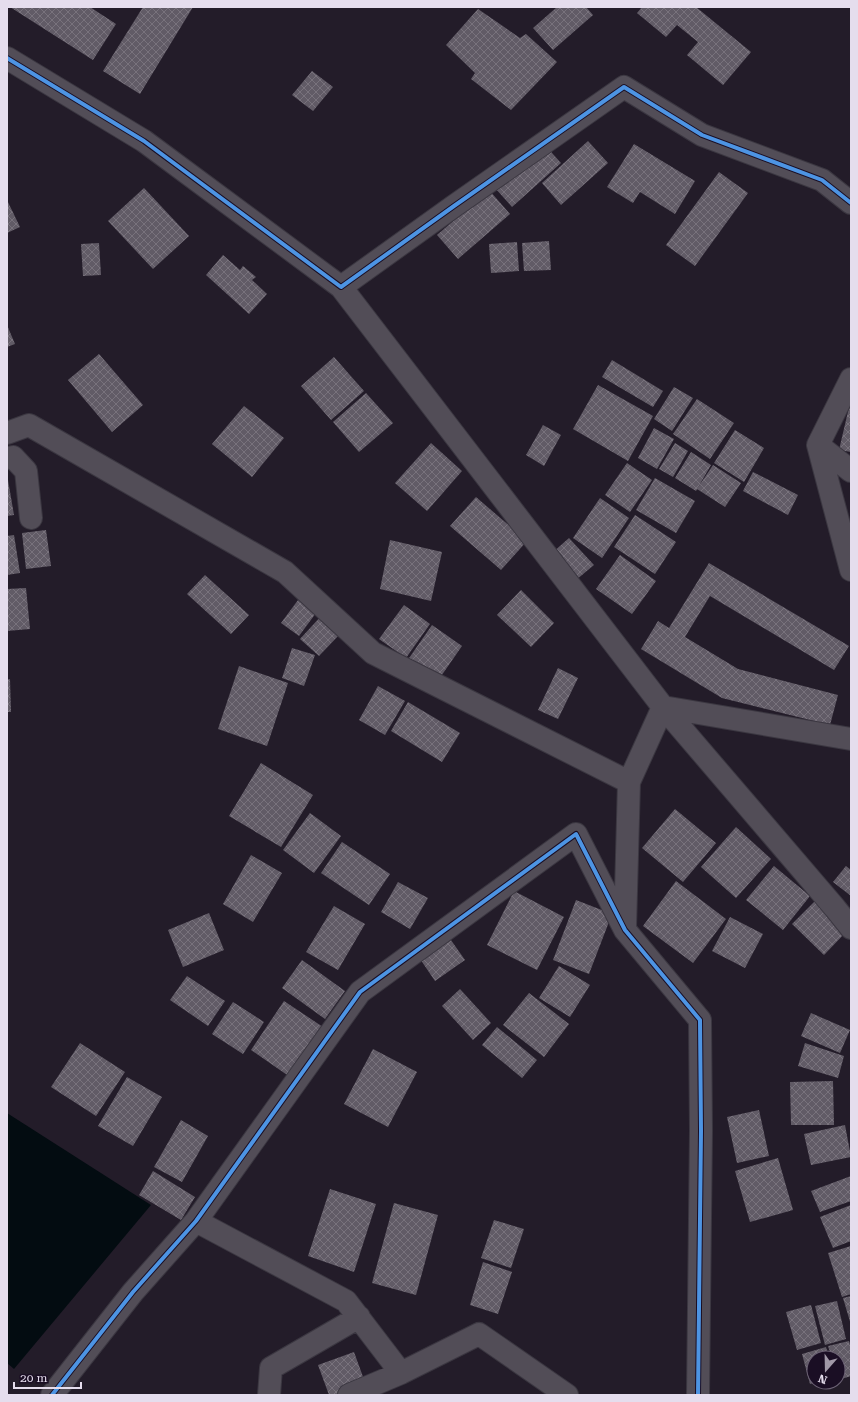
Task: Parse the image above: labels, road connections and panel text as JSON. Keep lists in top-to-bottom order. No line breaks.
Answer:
{"scale_bar":"20 m","north":"bottom"}
